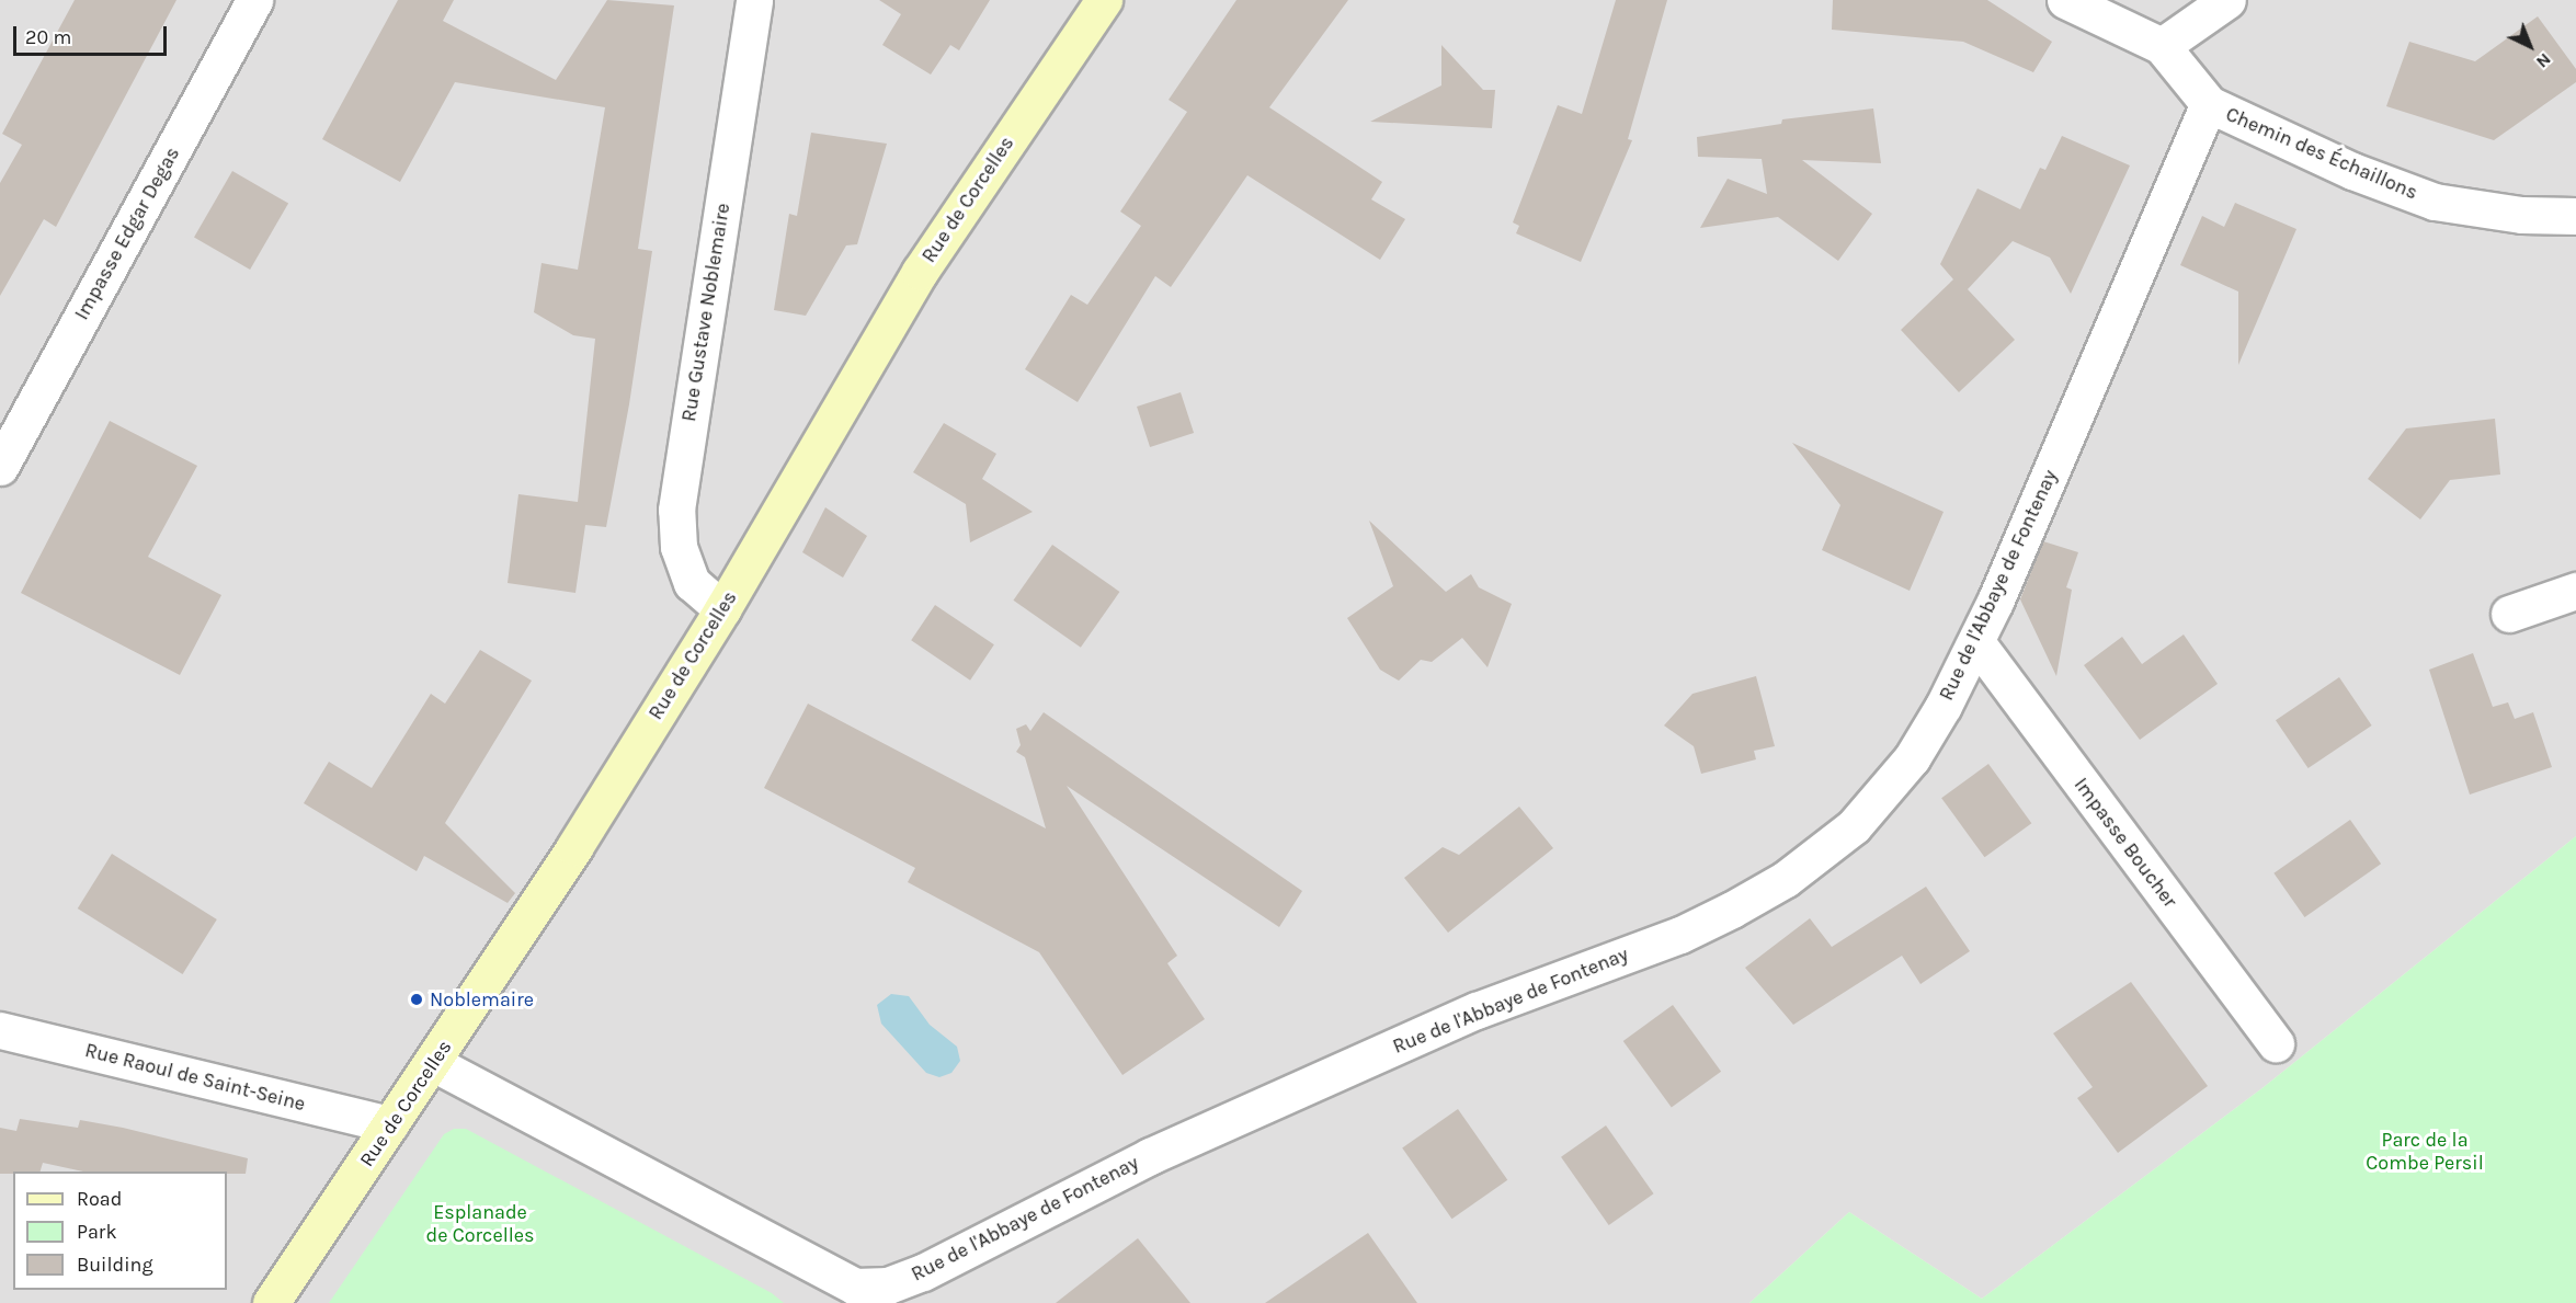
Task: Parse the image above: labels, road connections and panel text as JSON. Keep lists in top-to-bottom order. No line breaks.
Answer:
{"streets":{"main road":["Rue de Corcelles"],"street":["Chemin des Échaillons","Impasse Edgar Degas","Rue Gustave Noblemaire","Rue de l'Abbaye de Fontenay","Impasse Boucher","Rue Raoul de Saint-Seine"]},"crossings":[["Chemin des Échaillons","Rue de l'Abbaye de Fontenay"],["Rue de Corcelles","Rue Gustave Noblemaire"],["Rue de Corcelles","Rue de l'Abbaye de Fontenay"],["Rue de Corcelles","Rue Raoul de Saint-Seine"],["Rue de l'Abbaye de Fontenay","Impasse Boucher"]],"parks":["Parc de la Combe Persil","Esplanade de Corcelles"],"places":["Noblemaire"],"legend":["Road","Park","Building"],"scale_bar":"20 m","north":"bottom right"}
